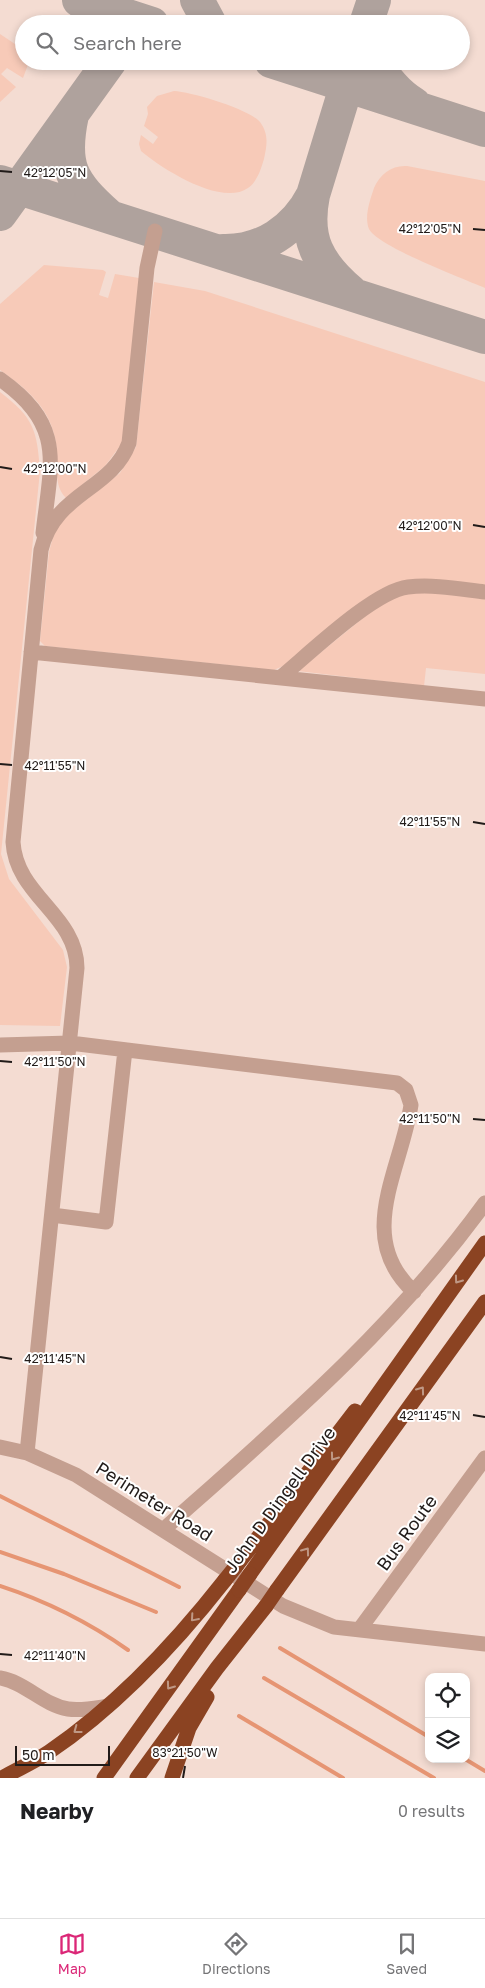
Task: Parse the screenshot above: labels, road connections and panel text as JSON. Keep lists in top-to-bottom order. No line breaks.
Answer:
{"streets":{"highway":["John D Dingell Drive"],"lane":["Perimeter Road","Bus Route"]},"crossings":[["Perimeter Road","Bus Route"]],"scale_bar":"50 m","page":{"search":"Search here","scale":"50 m","heading":["Nearby","0 results"],"nav":["Map","Directions","Saved"]},"coordinates":["42°12'05\"N","42°12'00\"N","42°11'55\"N","42°11'50\"N","42°11'45\"N","42°11'40\"N","83°21'50\"W"]}
